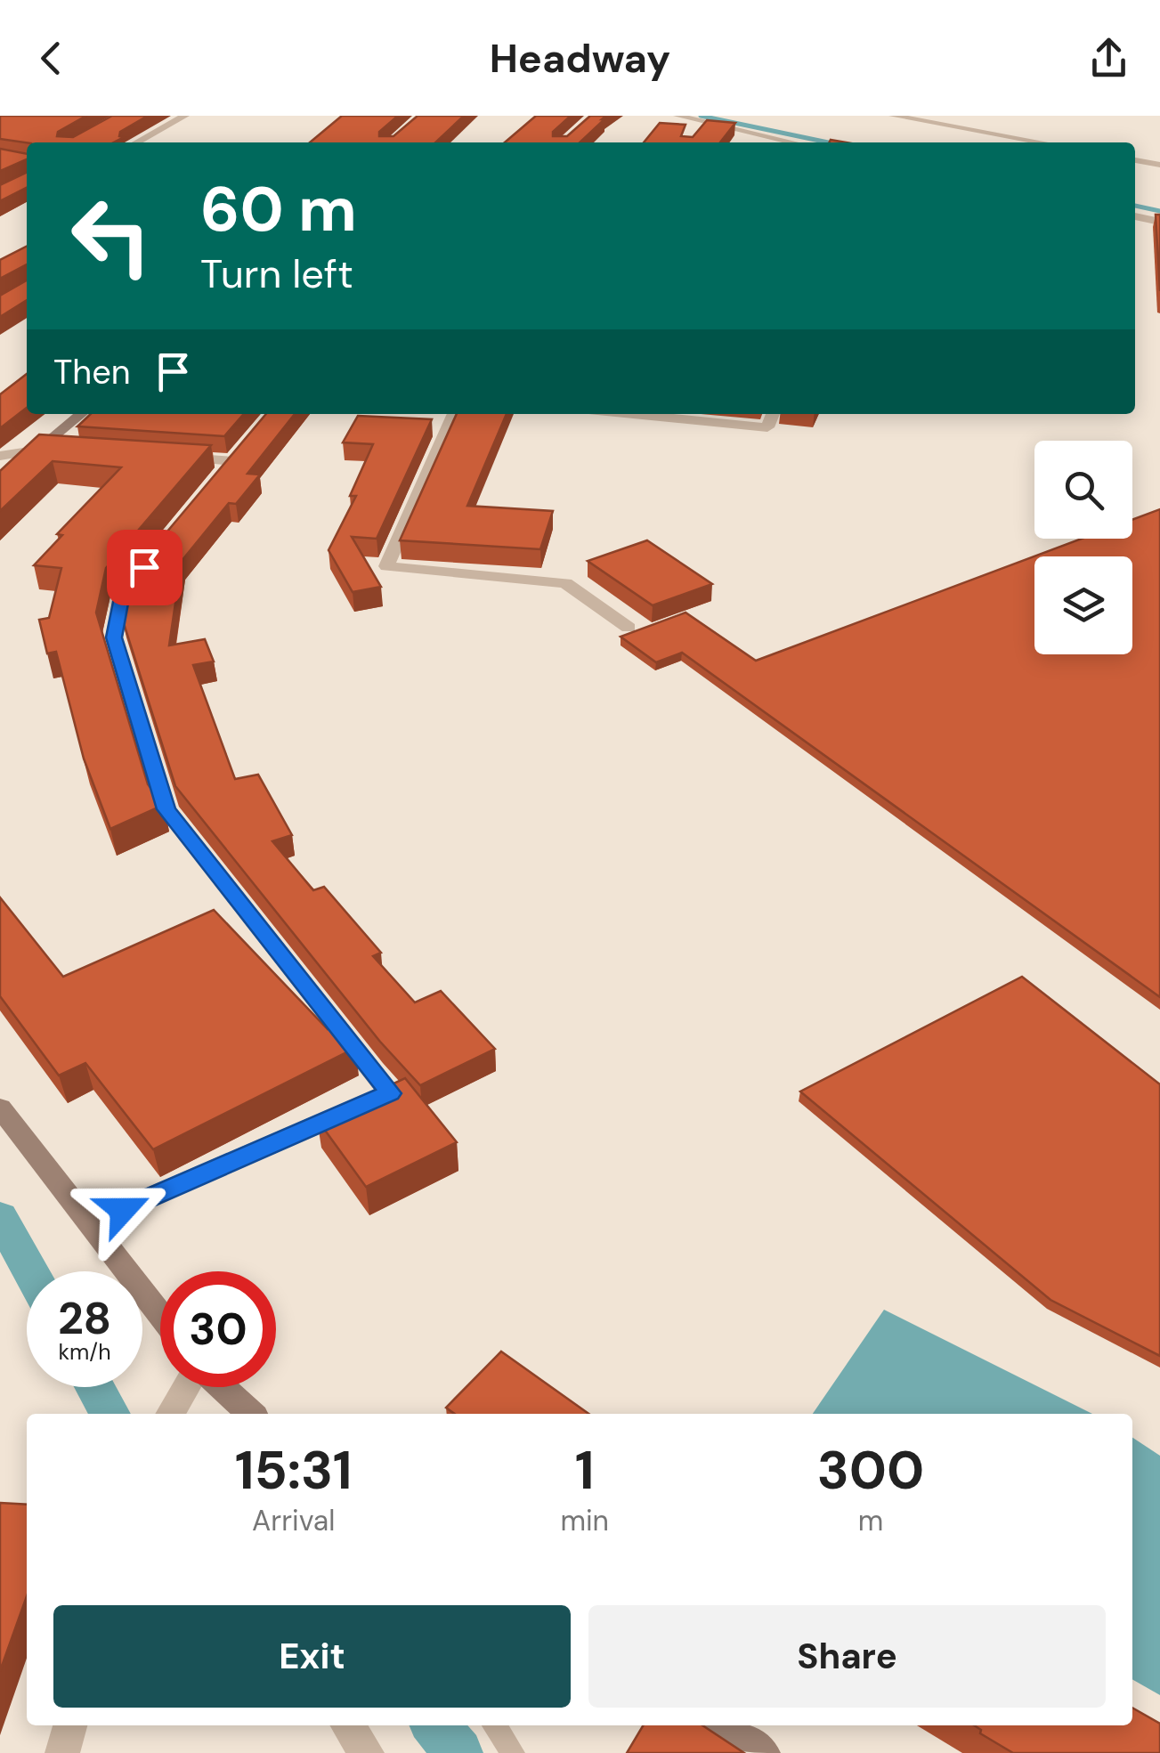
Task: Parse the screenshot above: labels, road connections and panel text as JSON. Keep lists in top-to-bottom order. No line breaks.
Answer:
{"page":{"header":"Headway","turn":["60 m","Turn left"],"then":"Then","speed":"28 km/h","limit":"30","eta":["15:31","Arrival","1","min","300","m"],"buttons":["Exit","Share"]}}
